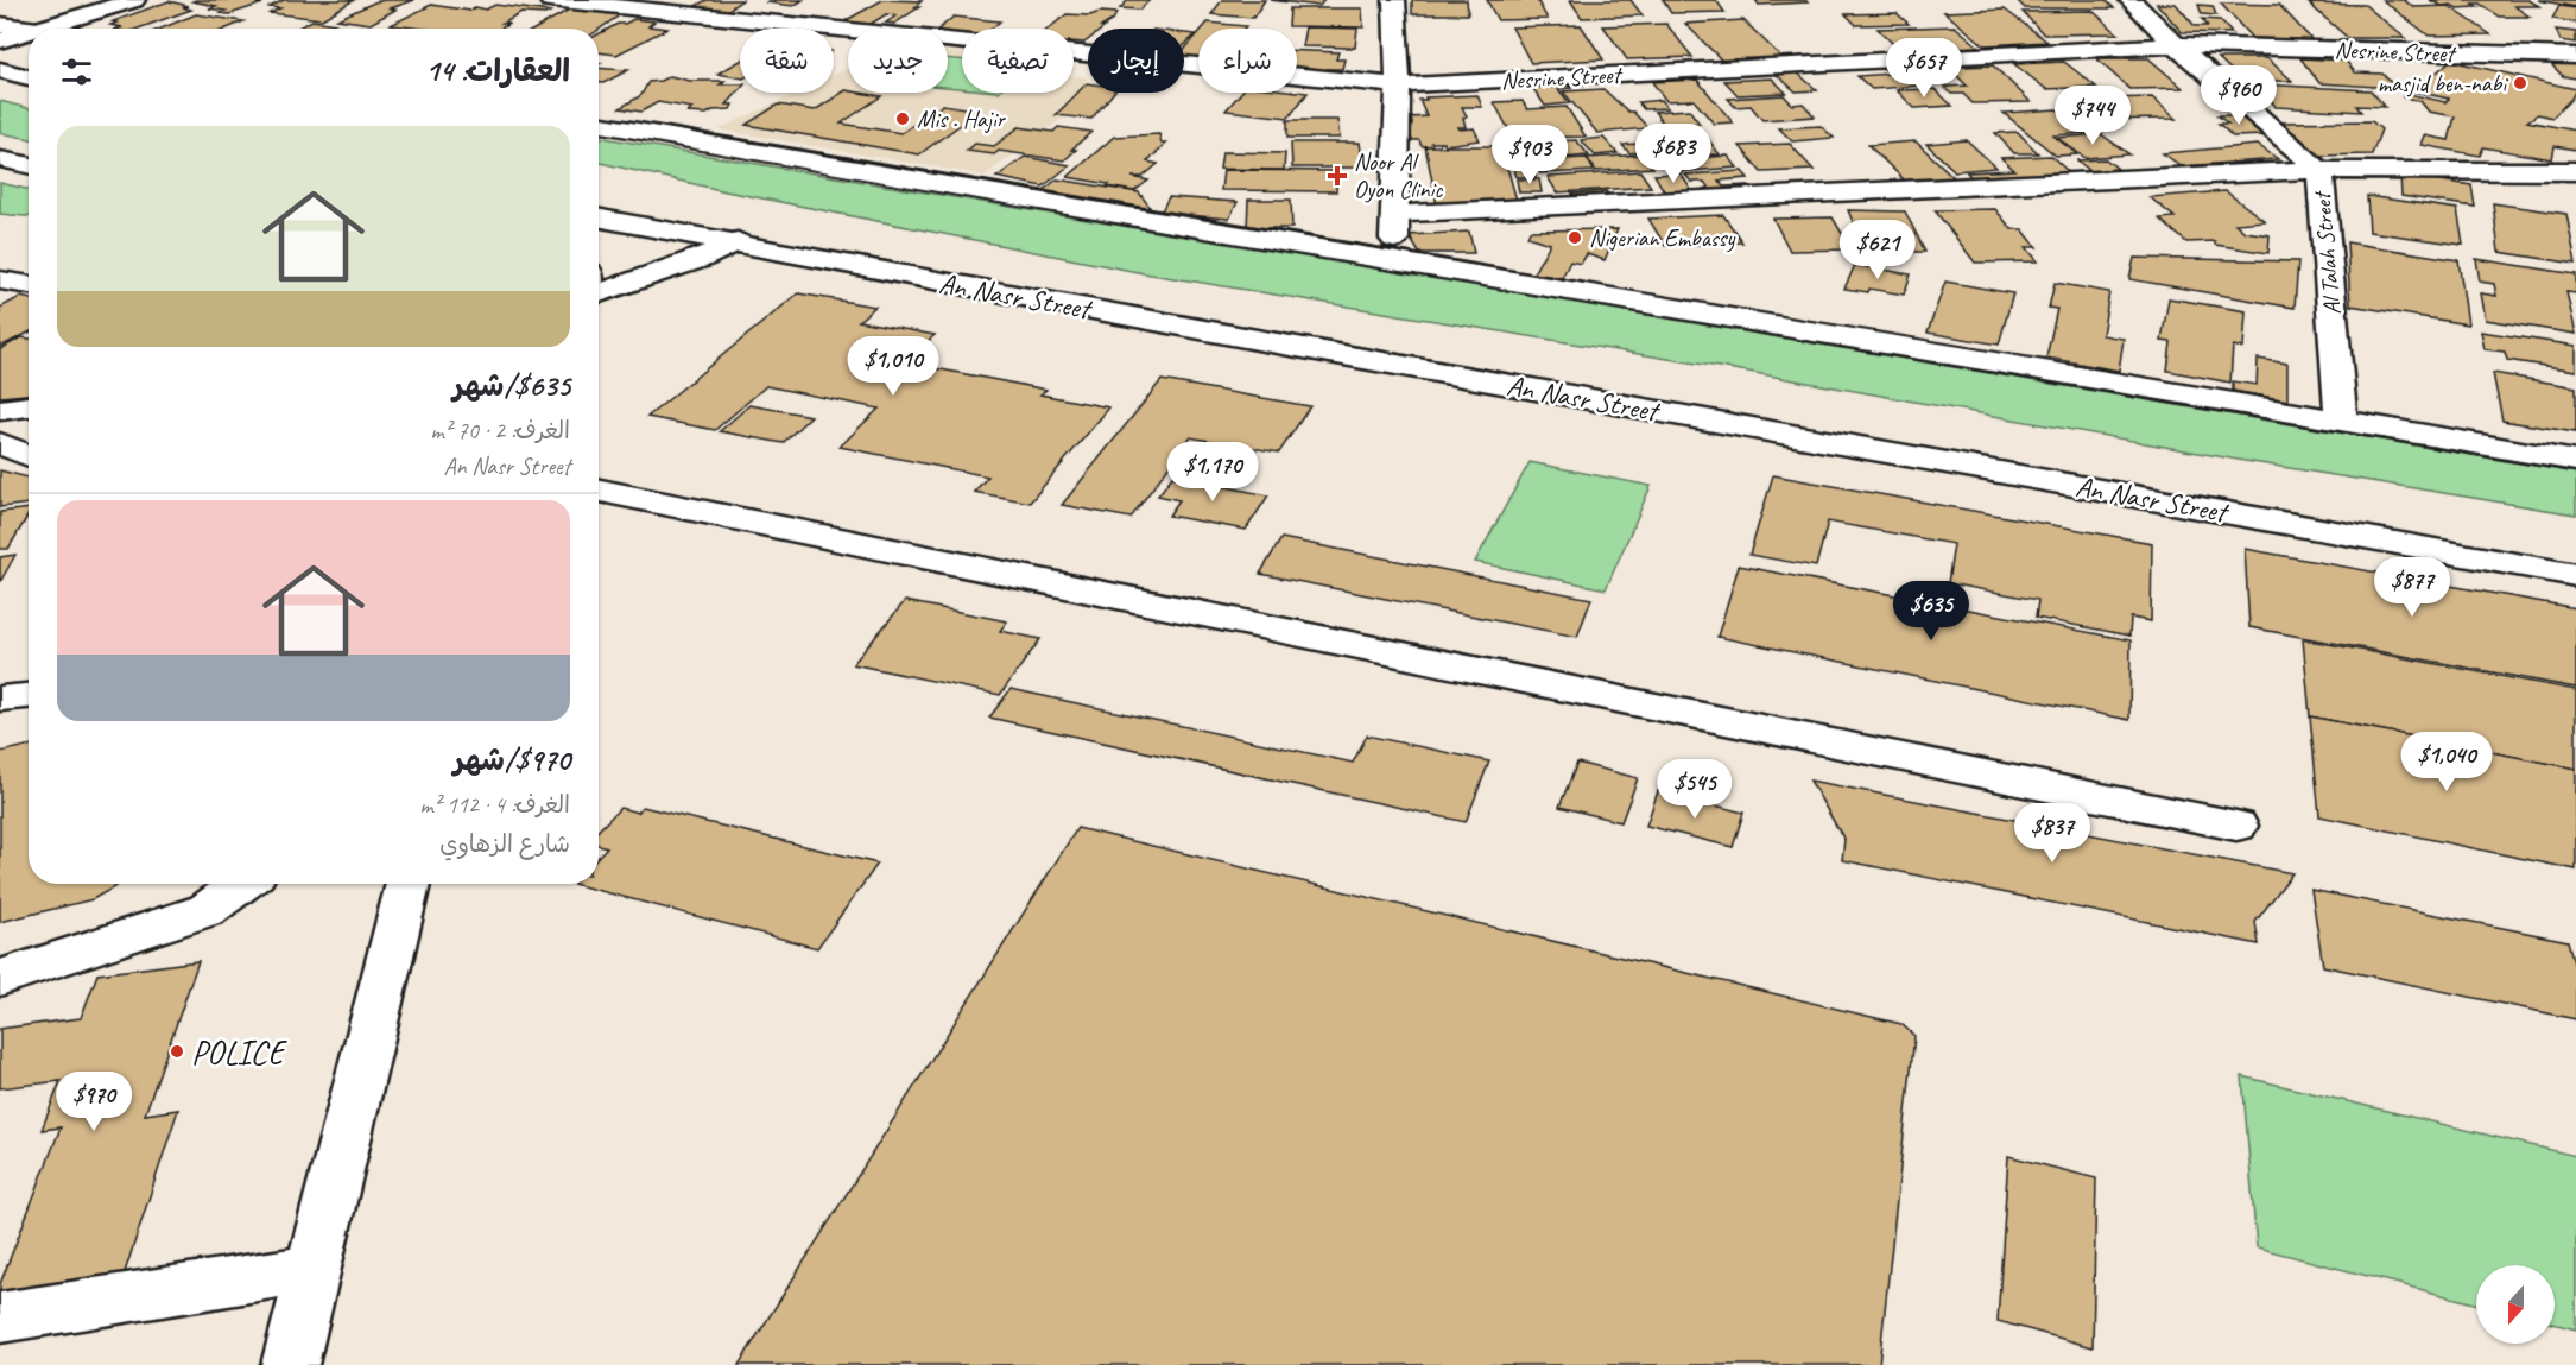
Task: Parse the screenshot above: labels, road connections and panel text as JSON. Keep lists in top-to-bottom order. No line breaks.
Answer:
{"streets":{"main road":["Nesrine Street","Al Talah Street","An Nasr Street"]},"crossings":[["Nesrine Street","Al Talah Street"]],"places":{"other":["masjid ben-nabi","Mis . Hajir","Nigerian Embassy","POLICE"],"health":["Noor Al Oyon Clinic"]},"north":"bottom","page":{"chip":["شراء","إيجار","تصفية","جديد","شقة"],"heading":"العقارات: 14","price":["$657","$960","$744","$683","$903","$621","$1,010","$1,170","$877","$635","$1,040","$545","$837","$970"],"list":[{"name":"$635/شهر","note":"الغرف: 2 · 70 m² · An Nasr Street"},{"name":"$970/شهر","note":"الغرف: 4 · 112 m² · شارع الزهاوي"}]}}
